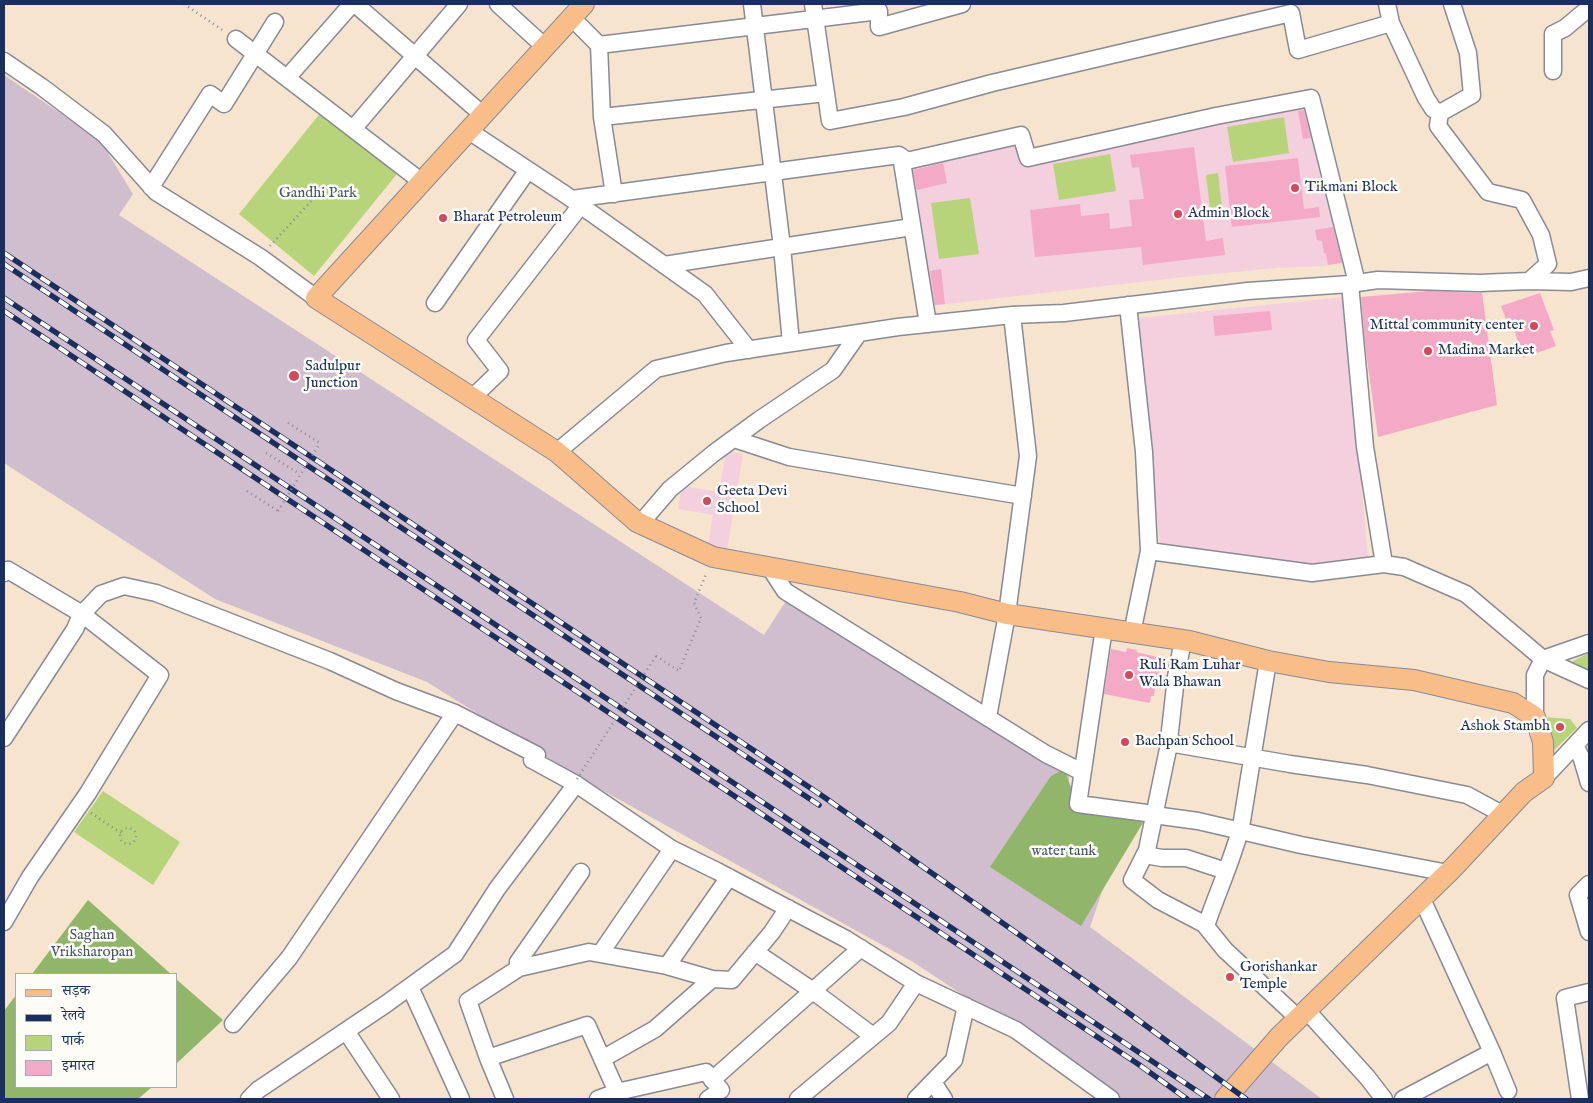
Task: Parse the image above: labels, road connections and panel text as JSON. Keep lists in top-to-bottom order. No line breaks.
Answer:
{"parks":["Gandhi Park","water tank","Saghan Vriksharopan"],"places":["Tikmani Block","Admin Block","Bharat Petroleum","Mittal community center","Madina Market","Sadulpur Junction","Geeta Devi School","Ruli Ram Luhar Wala Bhawan","Ashok Stambh","Bachpan School","Gorishankar Temple"],"legend":["सड़क","रेलवे","पार्क","इमारत"]}
